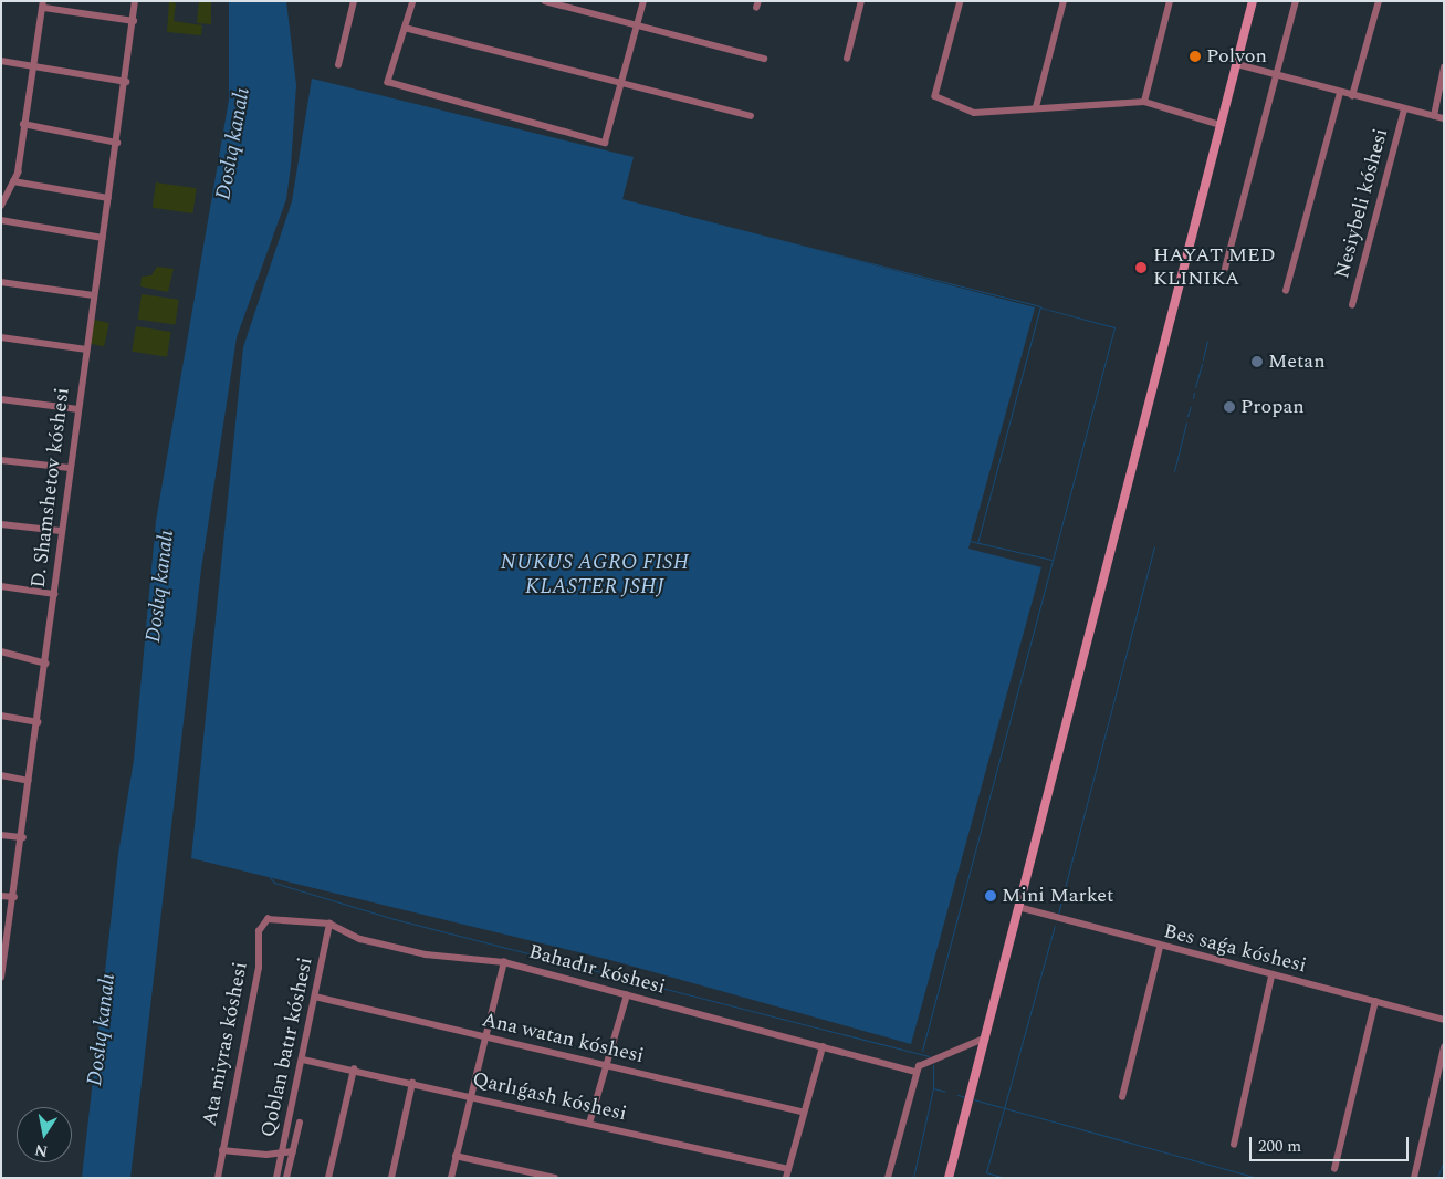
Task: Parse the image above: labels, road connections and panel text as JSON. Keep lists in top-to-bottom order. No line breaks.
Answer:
{"streets":{"street":["Nesiybeli kóshesi","D. Shamshetov kóshesi","Bes saǵa kóshesi","Bahadır kóshesi","Ana watan kóshesi","Ata miyras kóshesi","Qoblan batır kóshesi","Qarlıǵash kóshesi"]},"crossings":[["Bahadır kóshesi","Ata miyras kóshesi"],["Bahadır kóshesi","Qoblan batır kóshesi"],["Ana watan kóshesi","Qoblan batır kóshesi"],["Qoblan batır kóshesi","Qarlıǵash kóshesi"]],"water":["Doslıq kanalı","NUKUS AGRO FISH KLASTER JSHJ"],"places":["Polvon","HAYAT MED KLINIKA","Metan","Propan","Mini Market"],"scale_bar":"200 m","north":"bottom"}
